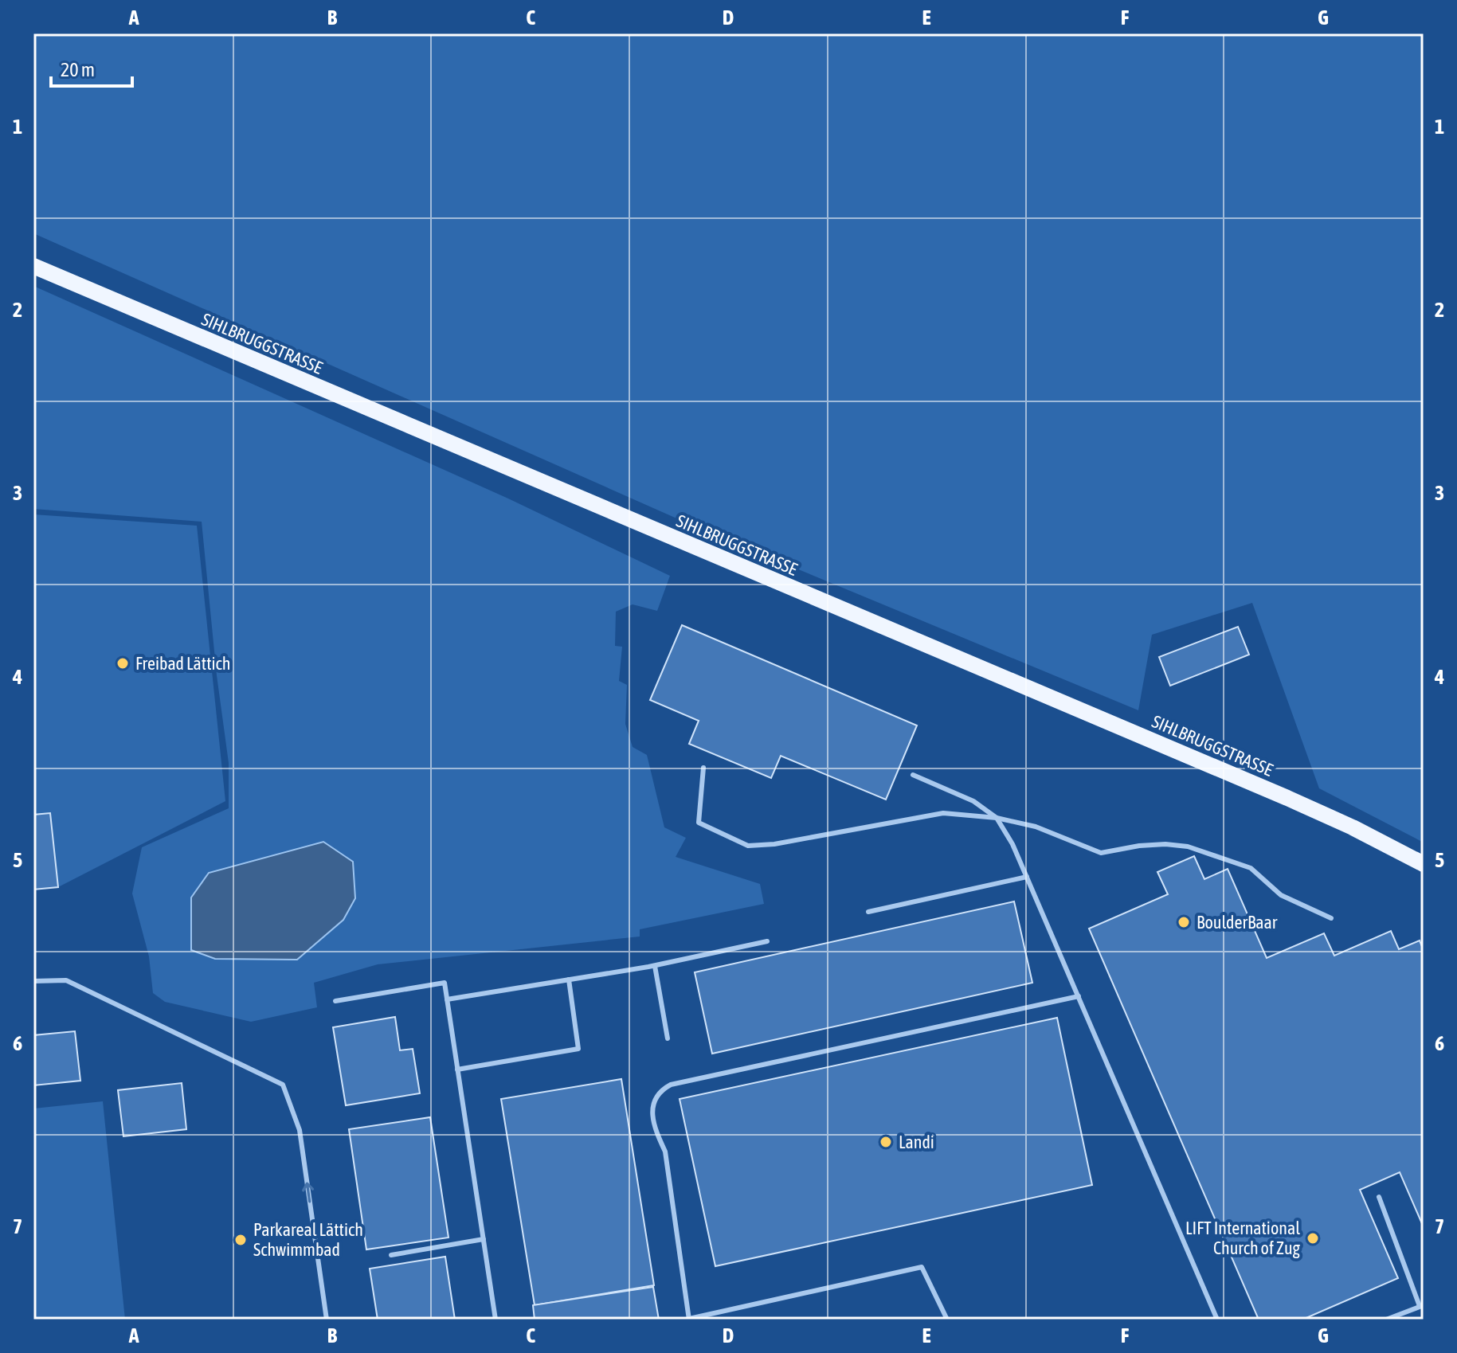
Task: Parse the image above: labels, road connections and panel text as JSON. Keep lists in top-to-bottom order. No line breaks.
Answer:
{"streets":{"main road":["SIHLBRUGGSTRASSE"]},"places":["Freibad Lättich","BoulderBaar","Landi","LIFT International Church of Zug","Parkareal Lättich Schwimmbad"],"scale_bar":"20 m","grid":{"columns":["A","B","C","D","E","F","G"],"rows":["1","2","3","4","5","6","7"]}}
